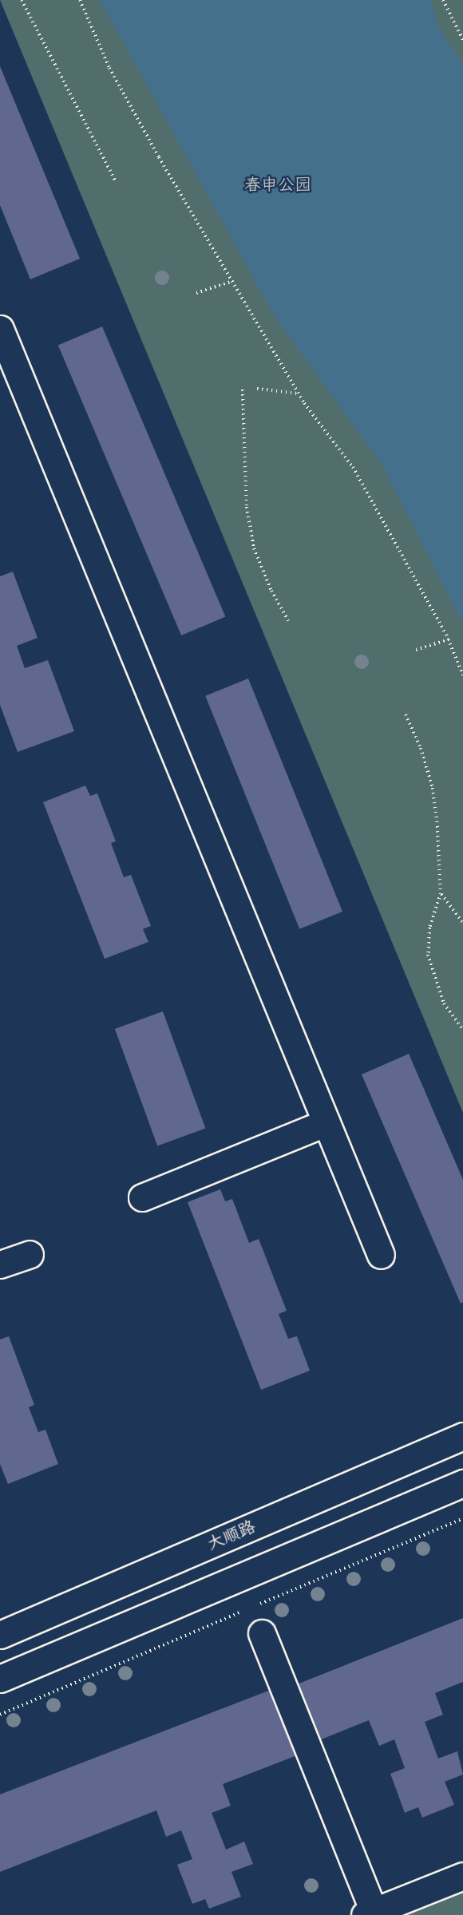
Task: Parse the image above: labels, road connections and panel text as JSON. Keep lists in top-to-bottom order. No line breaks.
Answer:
{"streets":{"street":["大顺路"]},"parks":["春申公园"]}
